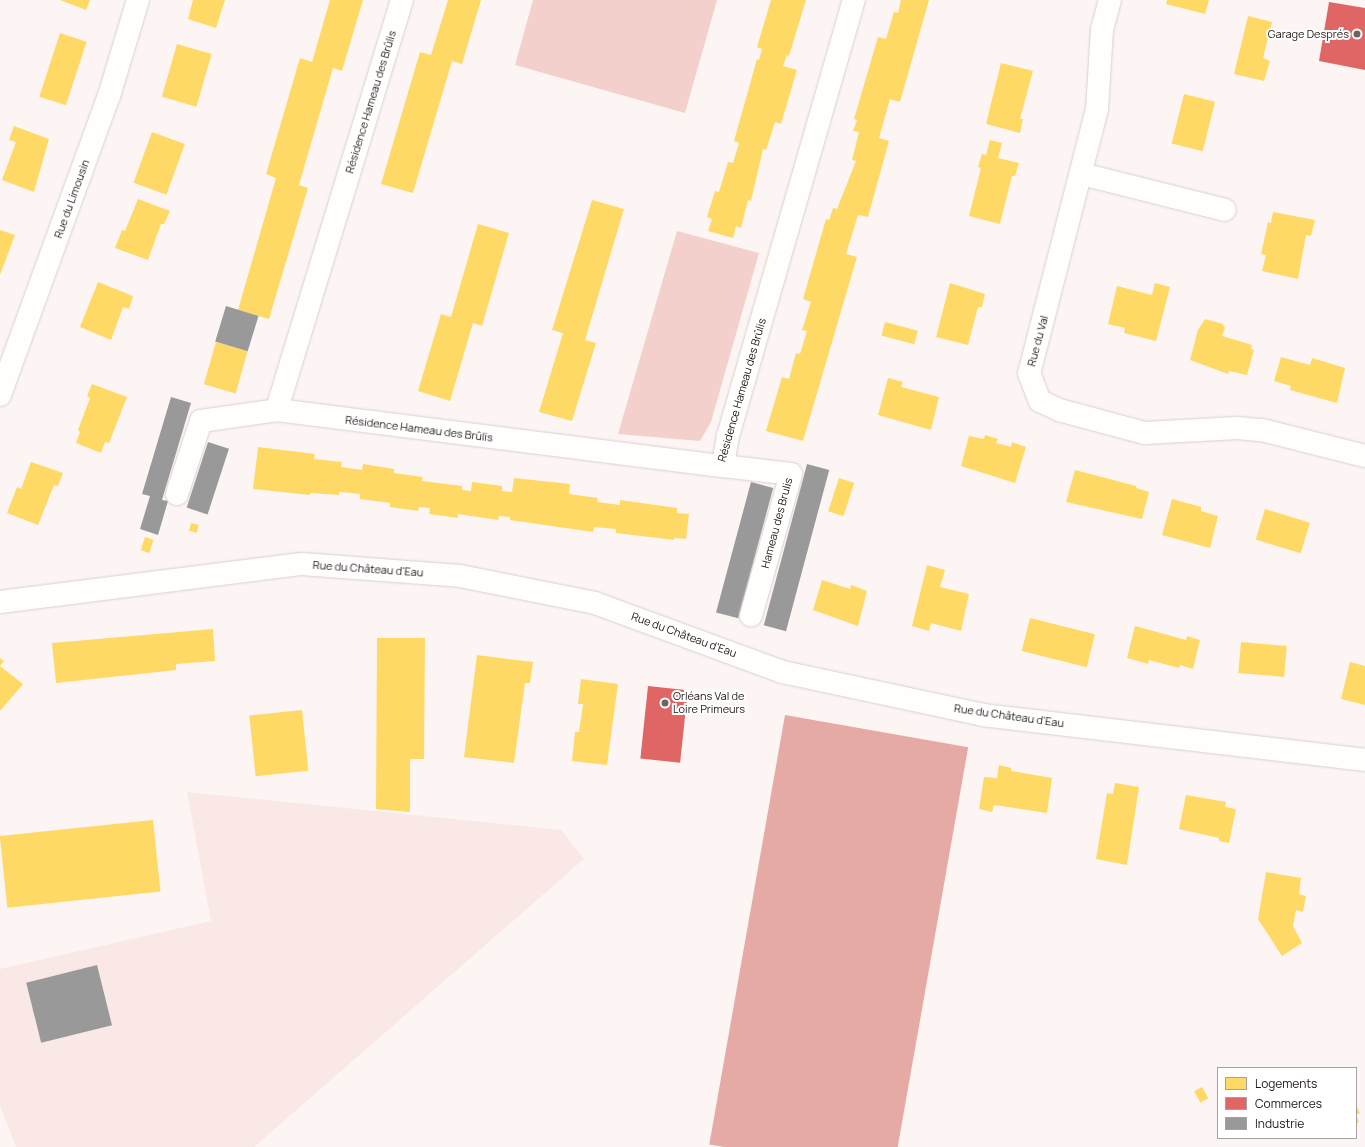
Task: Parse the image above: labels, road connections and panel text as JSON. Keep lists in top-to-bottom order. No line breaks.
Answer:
{"streets":{"street":["Résidence Hameau des Brûlis","Rue du Limousin","Rue du Val","Hameau des Brulis","Rue du Château d'Eau"]},"crossings":[["Résidence Hameau des Brûlis","Hameau des Brulis"]],"places":["Garage Després","Orléans Val de Loire Primeurs"],"legend":["Logements","Commerces","Industrie"]}
